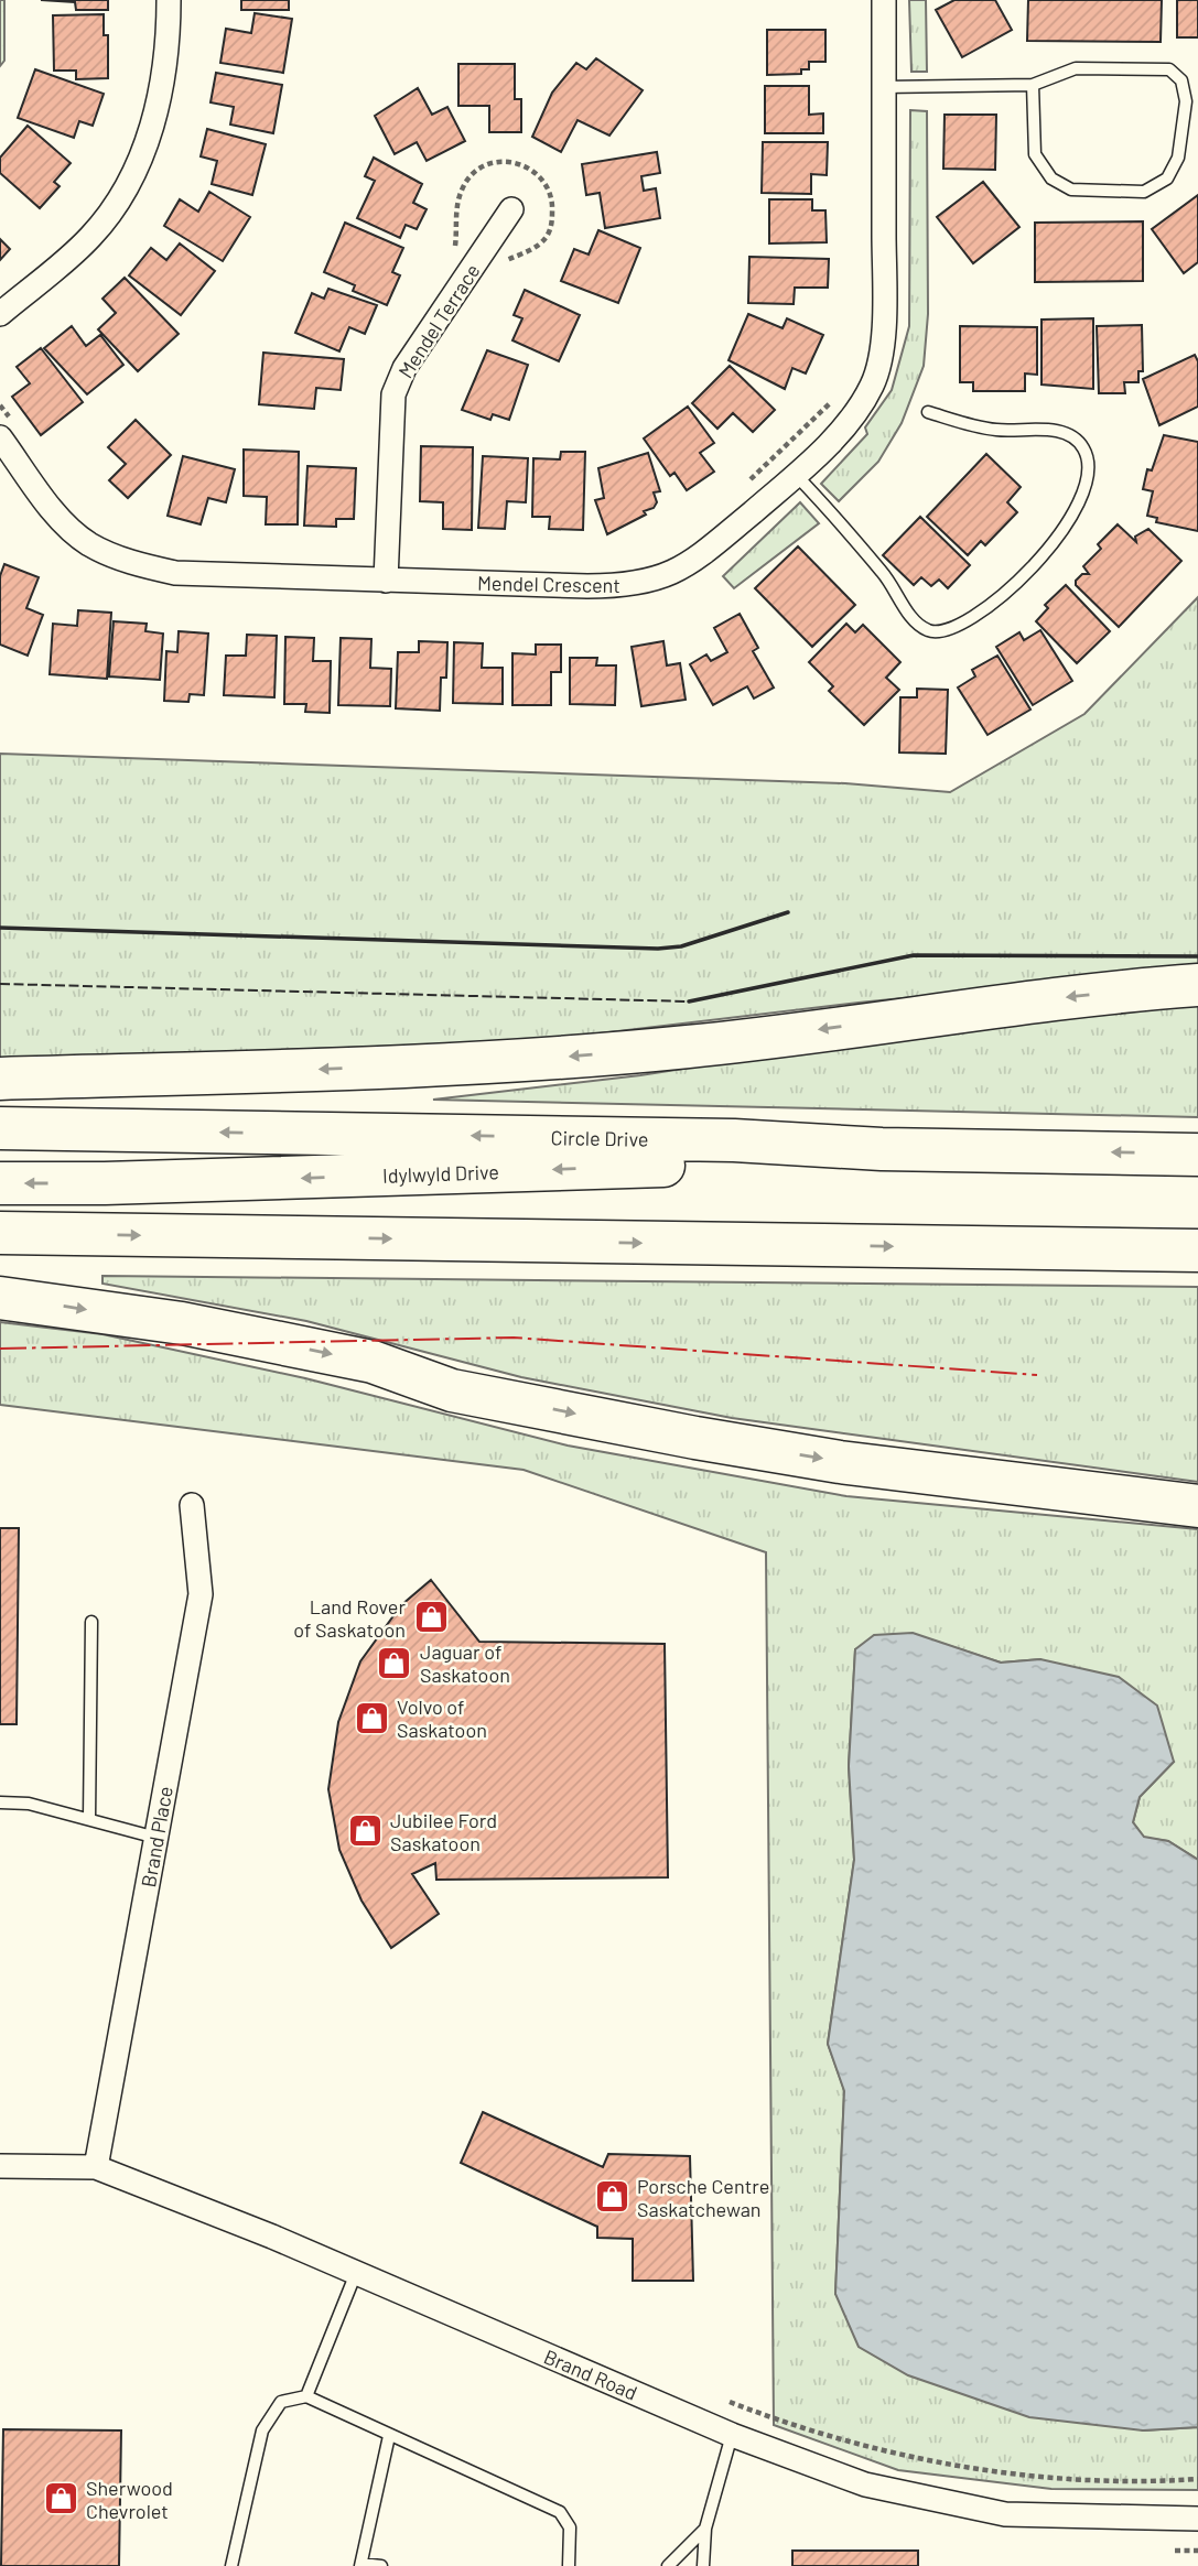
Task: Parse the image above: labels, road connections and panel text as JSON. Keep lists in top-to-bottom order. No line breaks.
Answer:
{"streets":{"highway":["Circle Drive","Idylwyld Drive"],"street":["Mendel Terrace","Mendel Crescent","Brand Place","Brand Road"]},"crossings":[["Mendel Terrace","Mendel Crescent"],["Circle Drive","Idylwyld Drive"],["Brand Place","Brand Road"]],"places":{"shop":["Land Rover of Saskatoon","Jaguar of Saskatoon","Volvo of Saskatoon","Jubilee Ford Saskatoon","Porsche Centre Saskatchewan","Sherwood Chevrolet"]}}
